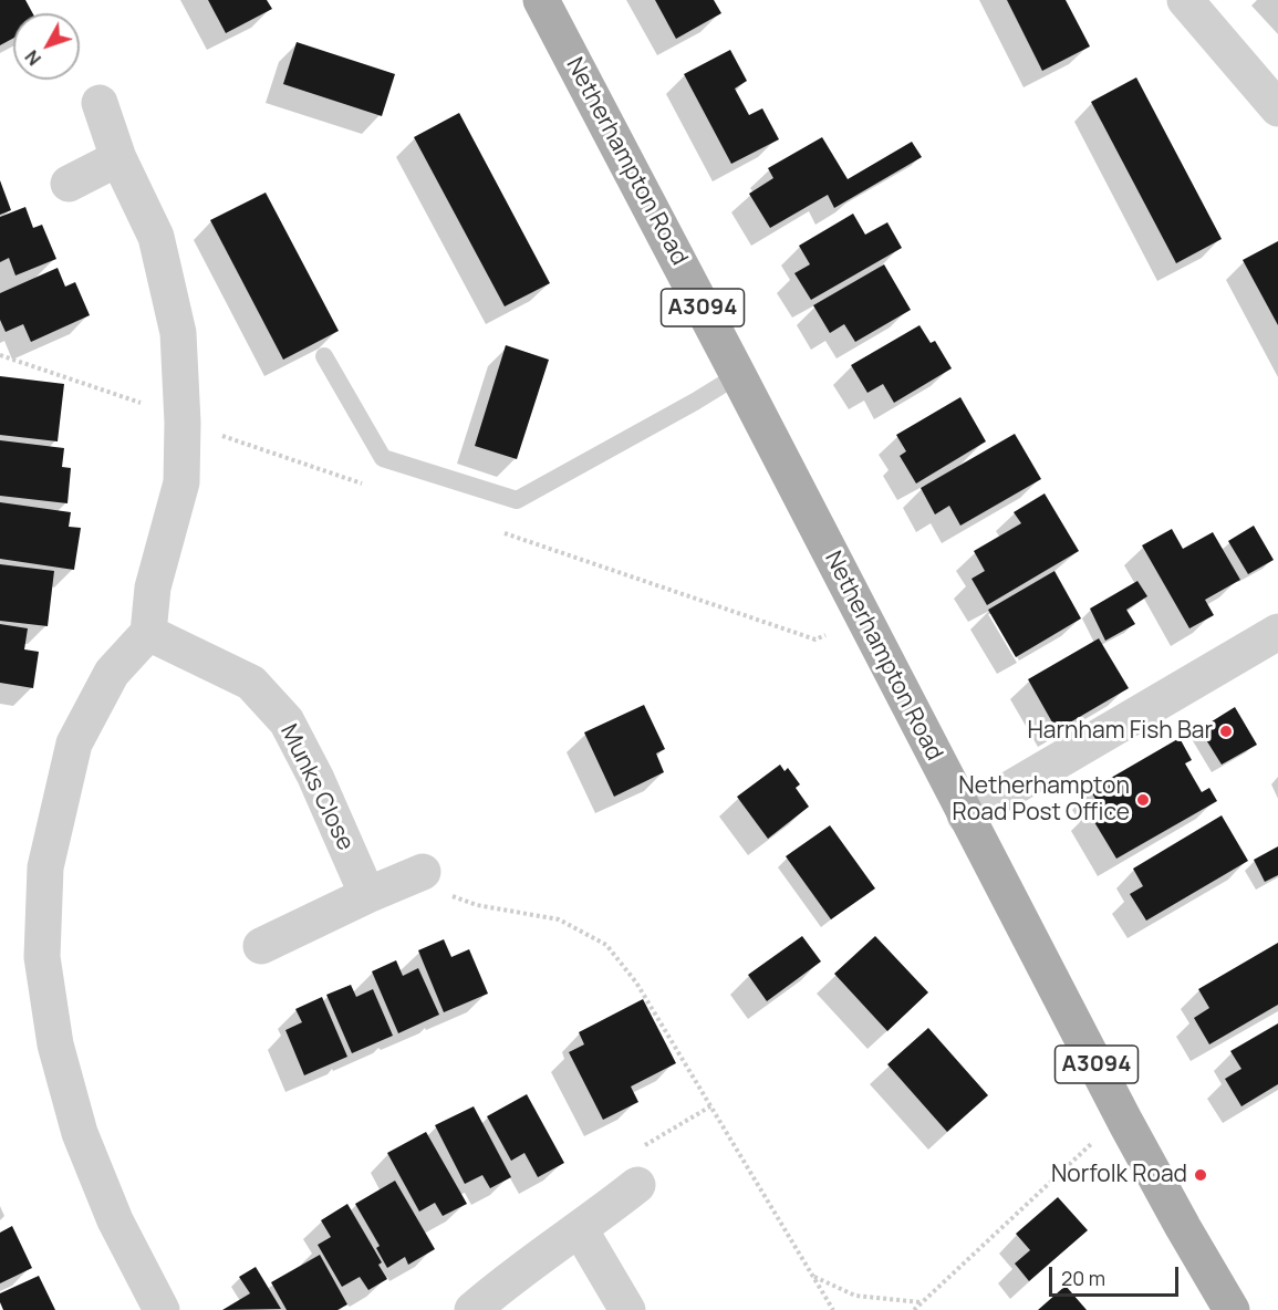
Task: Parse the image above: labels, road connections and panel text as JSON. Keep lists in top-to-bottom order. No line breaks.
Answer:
{"streets":{"main road":["Netherhampton Road","A3094"],"street":["Munks Close"]},"places":["Harnham Fish Bar","Netherhampton Road Post Office","Norfolk Road"],"scale_bar":"20 m","north":"bottom left"}
